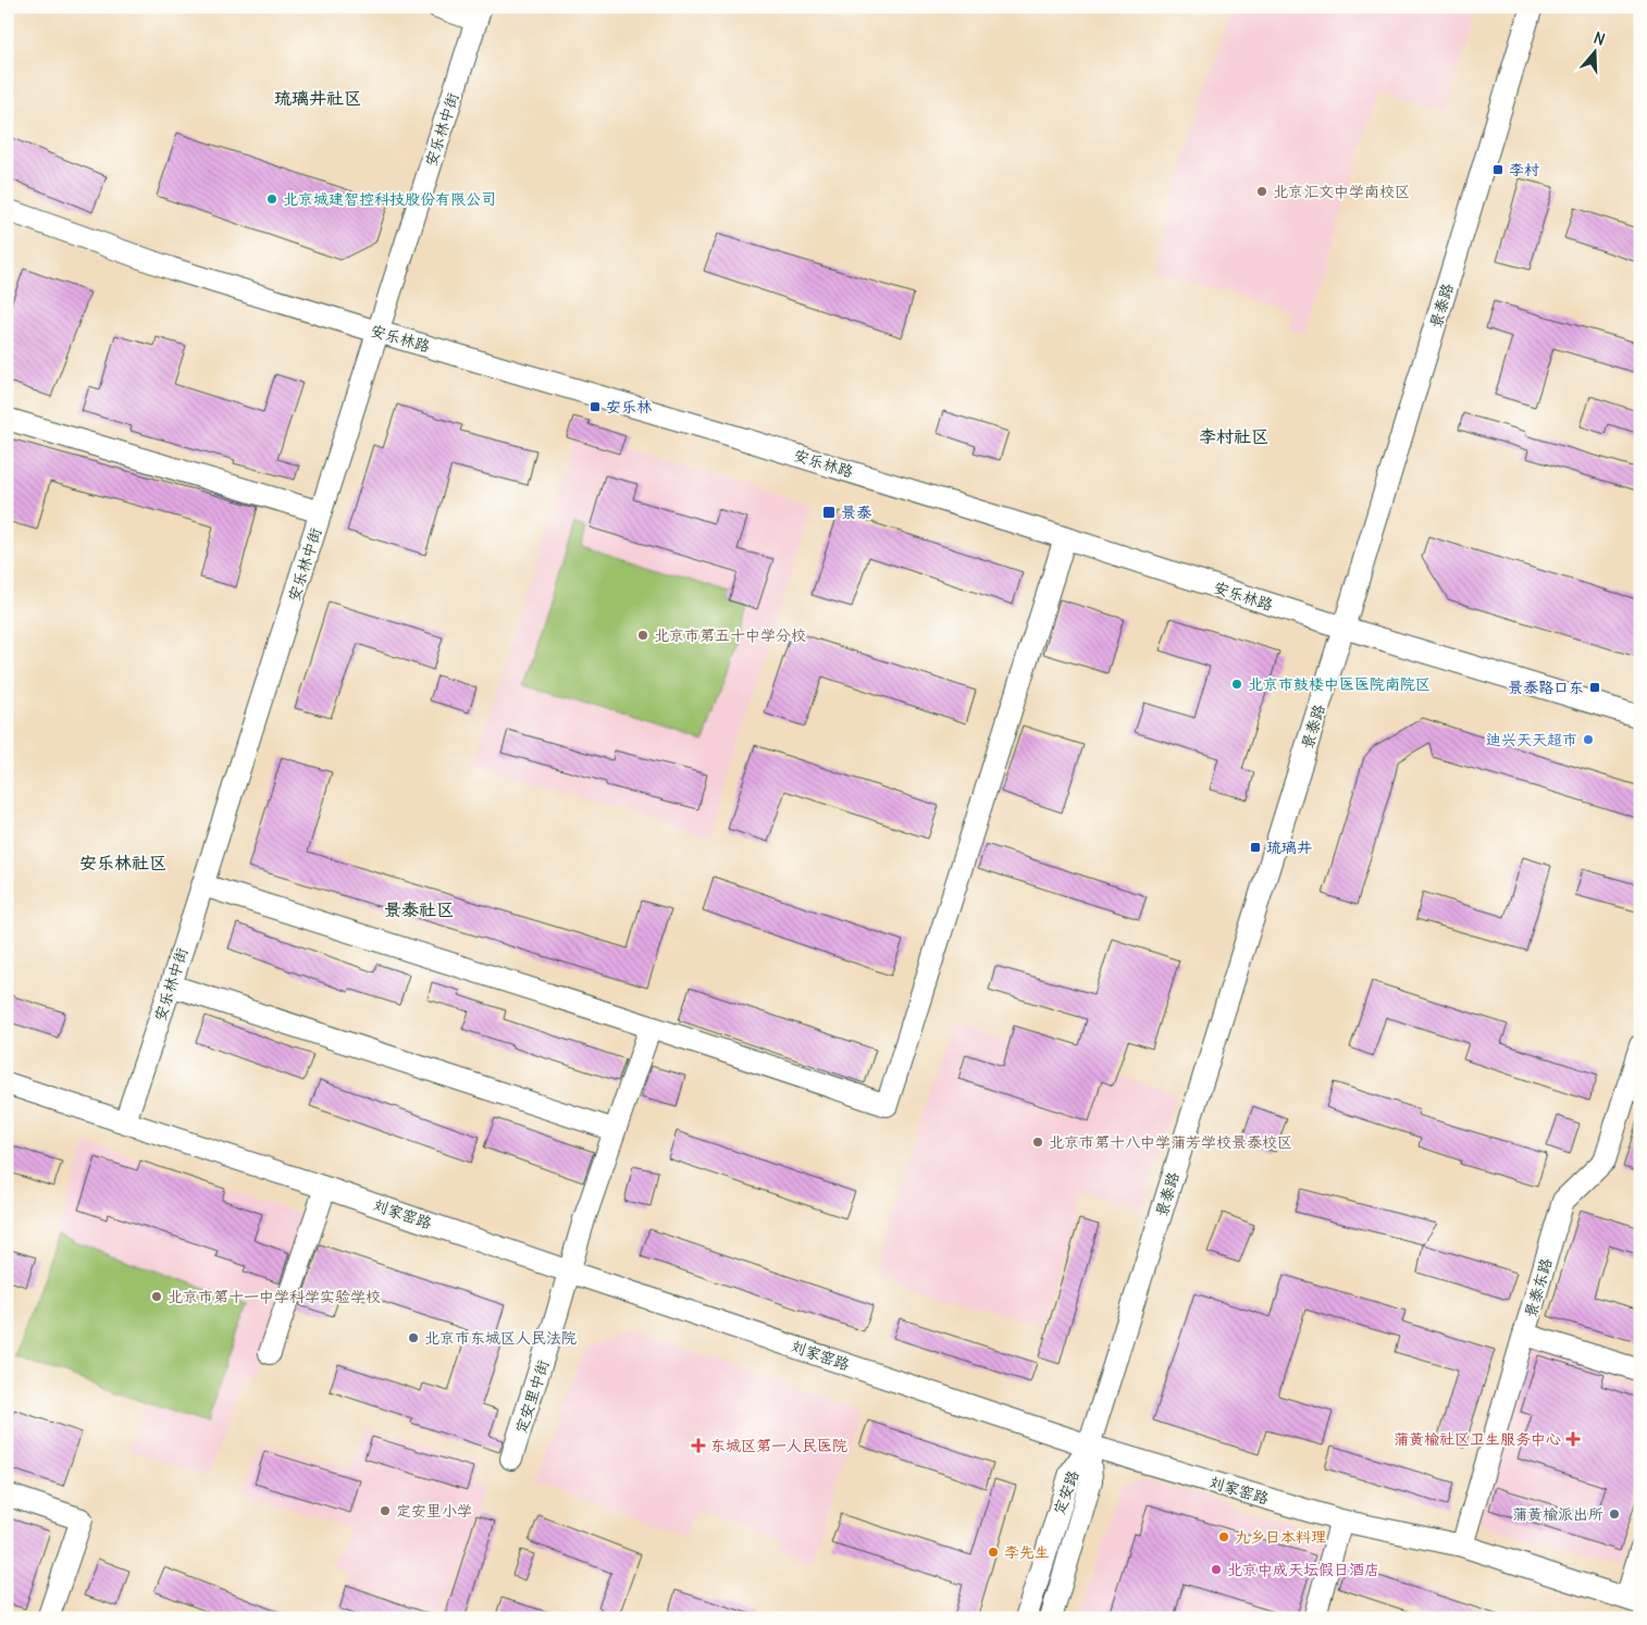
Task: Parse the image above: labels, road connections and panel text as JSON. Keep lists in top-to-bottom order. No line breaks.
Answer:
{"streets":{"street":["安乐林中街","景泰路","安乐林路","刘家窑路","景泰东路","定安里中街","定安路"]},"crossings":[["安乐林中街","安乐林路"],["安乐林中街","刘家窑路"],["景泰路","安乐林路"],["景泰路","刘家窑路"],["景泰路","定安路"],["刘家窑路","景泰东路"],["刘家窑路","定安里中街"],["刘家窑路","定安路"]],"districts":["琉璃井社区","李村社区","安乐林社区","景泰社区"],"places":{"transit":["李村","安乐林","景泰","景泰路口东","琉璃井"],"other":["北京汇文中学南校区","北京城建智控科技股份有限公司","北京市第五十中学分校","北京市鼓楼中医医院南院区","迪兴天天超市","北京市第十八中学蒲芳学校景泰校区","北京市第十一中学科学实验学校","北京市东城区人民法院","定安里小学","蒲黄榆派出所","九乡日本料理","李先生","北京中成天坛假日酒店"],"health":["蒲黄榆社区卫生服务中心","东城区第一人民医院"]},"north":"top"}
